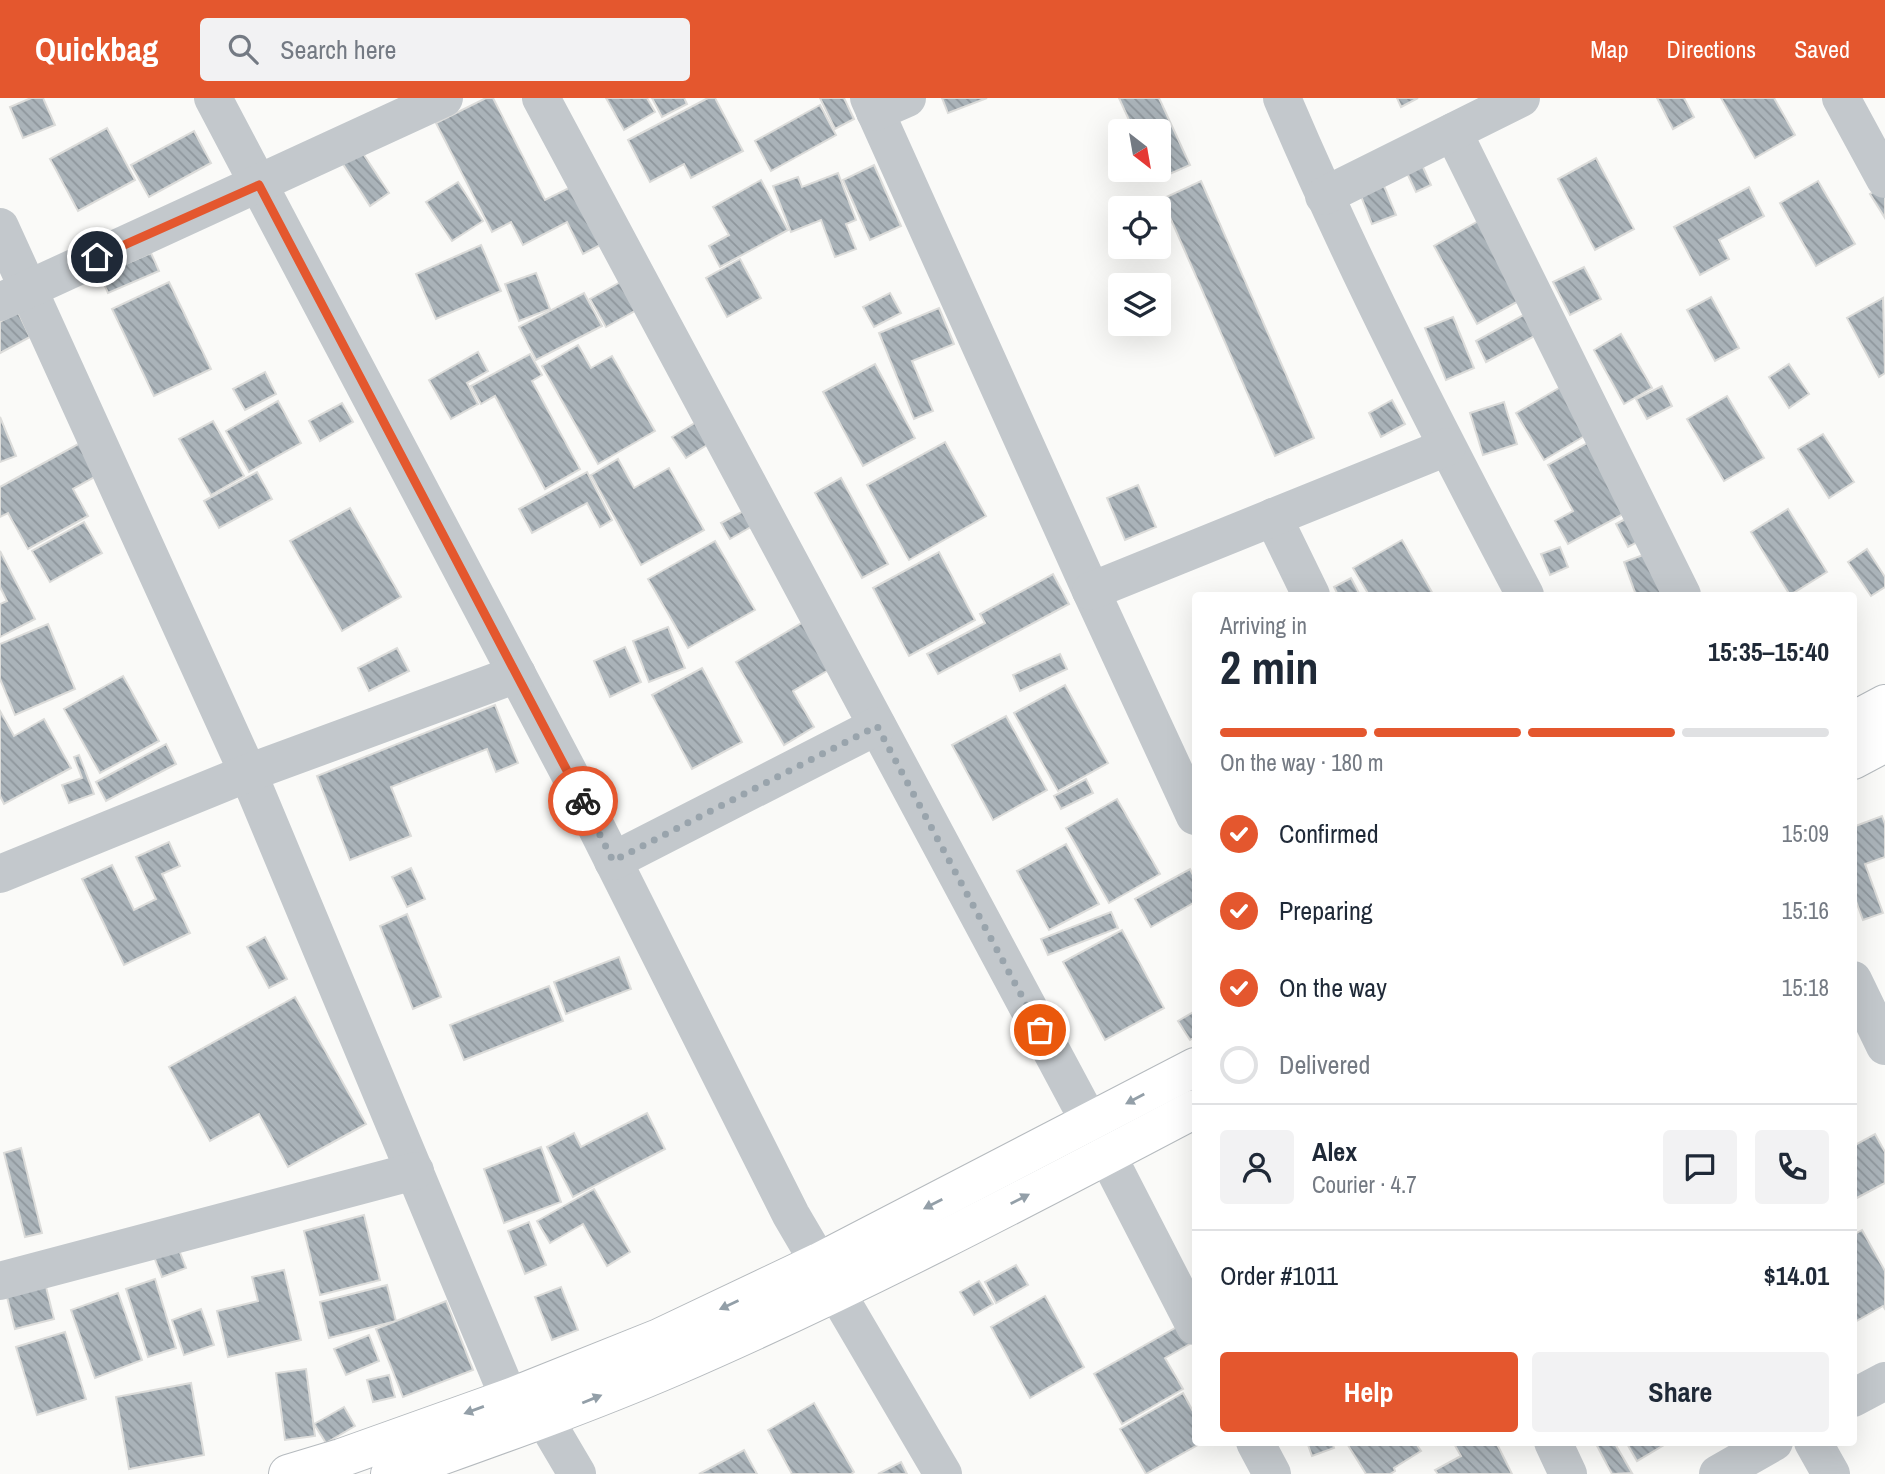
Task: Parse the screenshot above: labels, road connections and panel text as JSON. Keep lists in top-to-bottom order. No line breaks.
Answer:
{"north":"bottom right","page":{"header":"Quickbag","search":"Search here","nav":["Map","Directions","Saved"],"heading":["2 min","Arriving in","15:35–15:40"],"panel":["Alex","Courier · 4.7","Order #1011","$14.01"],"bar":"On the way · 180 m","list":[["Confirmed","15:09"],["Preparing","15:16"],["On the way","15:18"],"Delivered"],"buttons":["Help","Share"]}}
